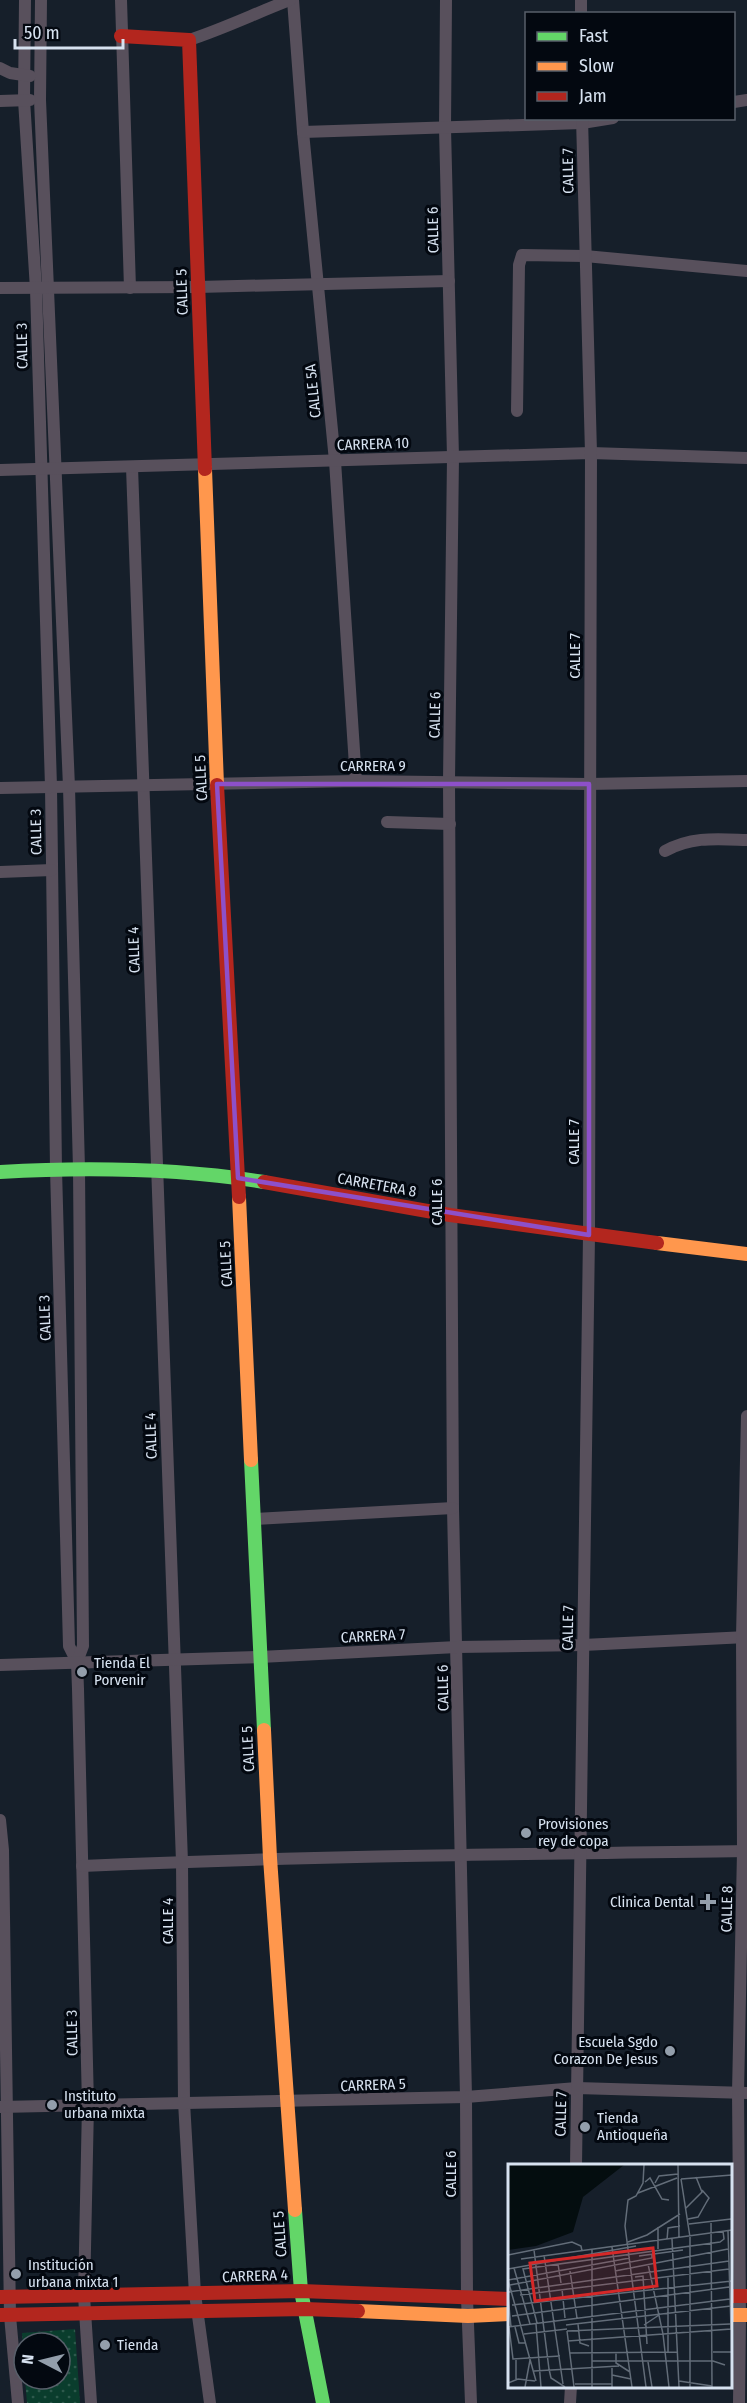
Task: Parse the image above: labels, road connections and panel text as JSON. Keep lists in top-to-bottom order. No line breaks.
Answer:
{"streets":{"street":["CALLE 7","CALLE 6","CALLE 5","CALLE 3","CALLE 5A","CARRERA 10","CARRERA 9","CALLE 4","CARRETERA 8","CARRERA 7","CALLE 8","CARRERA 5","CARRERA 4"]},"crossings":[["CALLE 7","CARRERA 10"],["CALLE 7","CARRERA 9"],["CALLE 7","CARRETERA 8"],["CALLE 7","CARRERA 7"],["CALLE 7","CARRERA 5"],["CALLE 6","CARRERA 10"],["CALLE 6","CARRERA 9"],["CALLE 6","CARRETERA 8"],["CALLE 6","CARRERA 7"],["CALLE 6","CARRERA 5"],["CALLE 6","CARRERA 4"],["CALLE 5","CARRERA 10"],["CALLE 5","CARRERA 9"],["CALLE 5","CARRETERA 8"],["CALLE 5","CARRERA 7"],["CALLE 5","CARRERA 5"],["CALLE 5","CARRERA 4"],["CALLE 3","CARRERA 10"],["CALLE 3","CARRERA 9"],["CALLE 3","CARRETERA 8"],["CALLE 3","CARRERA 7"],["CALLE 3","CARRERA 5"],["CALLE 3","CARRERA 4"],["CALLE 5A","CARRERA 10"],["CALLE 5A","CARRERA 9"],["CARRERA 10","CALLE 4"],["CARRERA 9","CALLE 4"],["CALLE 4","CARRETERA 8"],["CALLE 4","CARRERA 7"],["CALLE 4","CARRERA 5"],["CALLE 4","CARRERA 4"],["CARRERA 7","CALLE 8"],["CALLE 8","CARRERA 5"]],"places":{"other":["Tienda El Porvenir","Provisiones rey de copa","Escuela Sgdo Corazon De Jesus","Instituto urbana mixta","Tienda Antioqueña","Institución urbana mixta 1","Tienda"],"health":["Clinica Dental"]},"legend":["Fast","Slow","Jam"],"scale_bar":"50 m","north":"left"}
